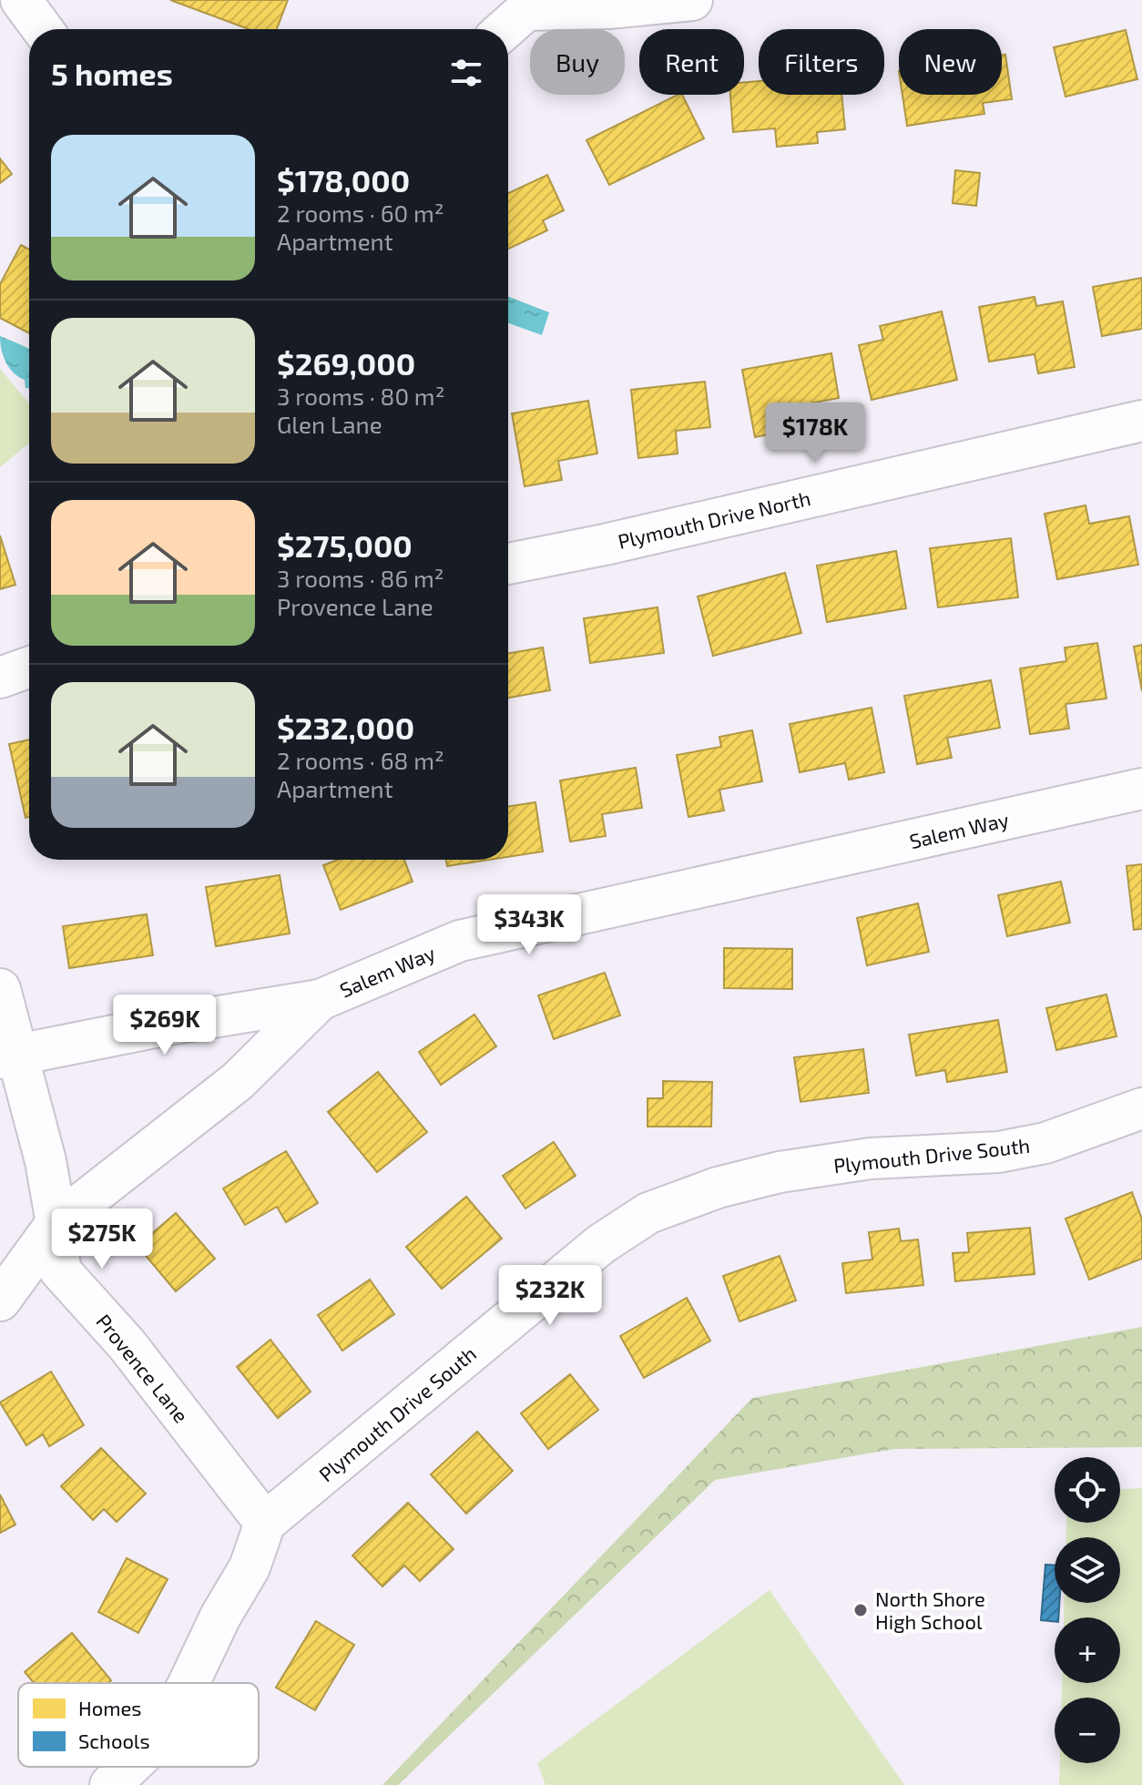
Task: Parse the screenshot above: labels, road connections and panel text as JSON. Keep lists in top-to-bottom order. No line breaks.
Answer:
{"streets":{"street":["Plymouth Drive North","Salem Way","Plymouth Drive South","Provence Lane"]},"crossings":[["Salem Way","Provence Lane"],["Plymouth Drive South","Provence Lane"]],"places":["North Shore High School"],"legend":["Homes","Schools"],"page":{"chip":["Buy","Rent","Filters","New"],"heading":"5 homes","list":[{"name":"$178,000","note":"2 rooms · 60 m² · Apartment"},{"name":"$269,000","note":"3 rooms · 80 m² · Glen Lane"},{"name":"$275,000","note":"3 rooms · 86 m² · Provence Lane"},{"name":"$232,000","note":"2 rooms · 68 m² · Apartment"}],"price":["$178K","$343K","$269K","$275K","$232K"],"map_buttons":["+","−"]}}
